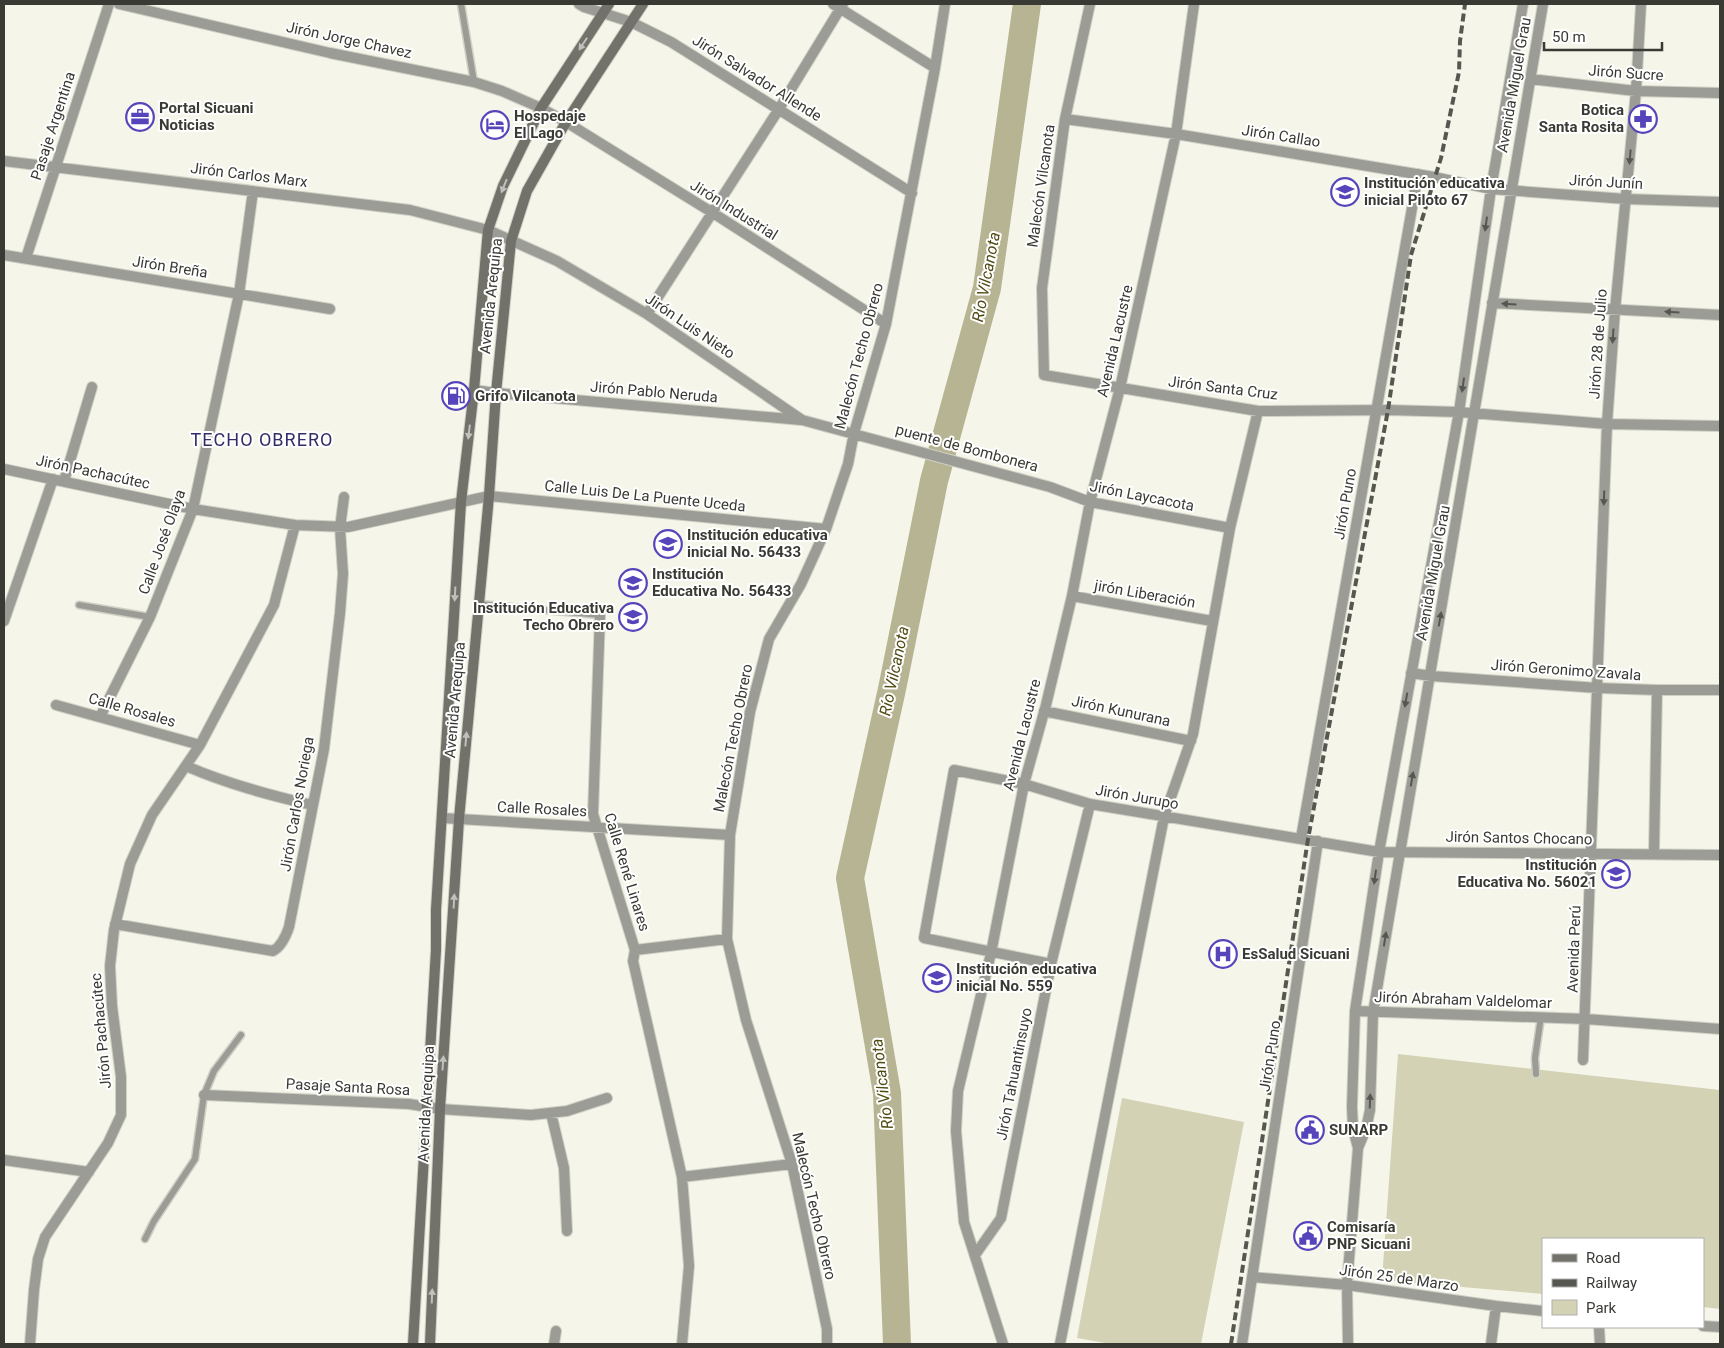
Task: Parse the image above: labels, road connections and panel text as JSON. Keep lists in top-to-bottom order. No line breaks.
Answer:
{"streets":{"street":["Jirón Jorge Chavez","Jirón Sucre","Jirón Salvador Allende","Avenida Miguel Grau","Pasaje Argentina","Jirón Callao","Jirón Carlos Marx","Jirón Junín","Malecón Vilcanota","Jirón Industrial","Jirón Breña","Avenida Arequipa","Jirón Luis Nieto","Avenida Lacustre","Jirón 28 de Julio","Malecón Techo Obrero","Jirón Santa Cruz","Jirón Pablo Neruda","puente de Bombonera","Jirón Pachacútec","Calle Luis De La Puente Uceda","Jirón Laycacota","Jirón Puno","Calle José Olaya","jirón Liberación","Jirón Geronimo Zavala","Calle Rosales","Jirón Kunurana","Jirón Jurupo","Jirón Carlos Noriega","Jirón Santos Chocano","Calle René Linares","Avenida Perú","Jirón Abraham Valdelomar","Jirón Tahuantinsuyo","Pasaje Santa Rosa","Jirón 25 de Marzo"]},"crossings":[["Jirón Jorge Chavez","Jirón Industrial"],["Jirón Jorge Chavez","Avenida Arequipa"],["Jirón Sucre","Avenida Miguel Grau"],["Jirón Sucre","Jirón 28 de Julio"],["Jirón Salvador Allende","Avenida Arequipa"],["Jirón Salvador Allende","Malecón Techo Obrero"],["Avenida Miguel Grau","Jirón Callao"],["Avenida Miguel Grau","Jirón Junín"],["Avenida Miguel Grau","Jirón Santa Cruz"],["Avenida Miguel Grau","Jirón Geronimo Zavala"],["Avenida Miguel Grau","Jirón Santos Chocano"],["Avenida Miguel Grau","Jirón Abraham Valdelomar"],["Avenida Miguel Grau","Jirón 25 de Marzo"],["Pasaje Argentina","Jirón Carlos Marx"],["Pasaje Argentina","Jirón Breña"],["Jirón Callao","Jirón Junín"],["Jirón Callao","Malecón Vilcanota"],["Jirón Callao","Avenida Lacustre"],["Jirón Callao","Jirón Puno"],["Jirón Carlos Marx","Avenida Arequipa"],["Jirón Carlos Marx","Jirón Luis Nieto"],["Jirón Carlos Marx","Calle José Olaya"],["Jirón Junín","Jirón 28 de Julio"],["Malecón Vilcanota","Jirón Santa Cruz"],["Jirón Industrial","Avenida Arequipa"],["Jirón Industrial","Malecón Techo Obrero"],["Jirón Breña","Calle José Olaya"],["Avenida Arequipa","Jirón Luis Nieto"],["Avenida Arequipa","Jirón Pablo Neruda"],["Avenida Arequipa","Jirón Pachacútec"],["Avenida Arequipa","Calle Luis De La Puente Uceda"],["Avenida Arequipa","Calle Rosales"],["Avenida Arequipa","Calle René Linares"],["Avenida Arequipa","Pasaje Santa Rosa"],["Jirón Luis Nieto","Malecón Techo Obrero"],["Jirón Luis Nieto","Jirón Pablo Neruda"],["Jirón Luis Nieto","puente de Bombonera"],["Avenida Lacustre","Jirón Santa Cruz"],["Avenida Lacustre","Jirón Laycacota"],["Avenida Lacustre","jirón Liberación"],["Avenida Lacustre","Jirón Kunurana"],["Avenida Lacustre","Jirón Jurupo"],["Avenida Lacustre","Jirón Tahuantinsuyo"],["Jirón 28 de Julio","Jirón Santa Cruz"],["Jirón 28 de Julio","Jirón Geronimo Zavala"],["Jirón 28 de Julio","Avenida Perú"],["Malecón Techo Obrero","Calle Luis De La Puente Uceda"],["Malecón Techo Obrero","Calle Rosales"],["Jirón Santa Cruz","Jirón Puno"],["puente de Bombonera","Jirón Laycacota"],["Jirón Pachacútec","Calle Luis De La Puente Uceda"],["Jirón Pachacútec","Calle José Olaya"],["Jirón Pachacútec","Calle Rosales"],["Jirón Pachacútec","Jirón Carlos Noriega"],["Jirón Puno","Jirón Jurupo"],["Jirón Puno","Jirón Santos Chocano"],["Jirón Puno","Jirón 25 de Marzo"],["Calle José Olaya","Calle Rosales"],["Jirón Geronimo Zavala","Avenida Perú"],["Calle Rosales","Calle René Linares"],["Jirón Jurupo","Jirón Santos Chocano"],["Jirón Jurupo","Jirón Tahuantinsuyo"],["Jirón Santos Chocano","Avenida Perú"],["Avenida Perú","Jirón Abraham Valdelomar"]],"one_way":["Jirón 28 de Julio"],"districts":["TECHO OBRERO"],"water":["Río Vilcanota"],"places":{"office":["Portal Sicuani Noticias"],"pharmacy":["Botica Santa Rosita"],"hotel":["Hospedaje El Lago"],"school or university":["Institución educativa inicial Piloto 67","Institución educativa inicial No. 56433","Institución Educativa No. 56433","Institución Educativa Techo Obrero","Institución Educativa No. 56021","Institución educativa inicial No. 559"],"fuel station":["Grifo Vilcanota"],"hospital":["EsSalud Sicuani"],"public building":["SUNARP","Comisaría PNP Sicuani"]},"legend":["Road","Railway","Park"],"scale_bar":"50 m"}
